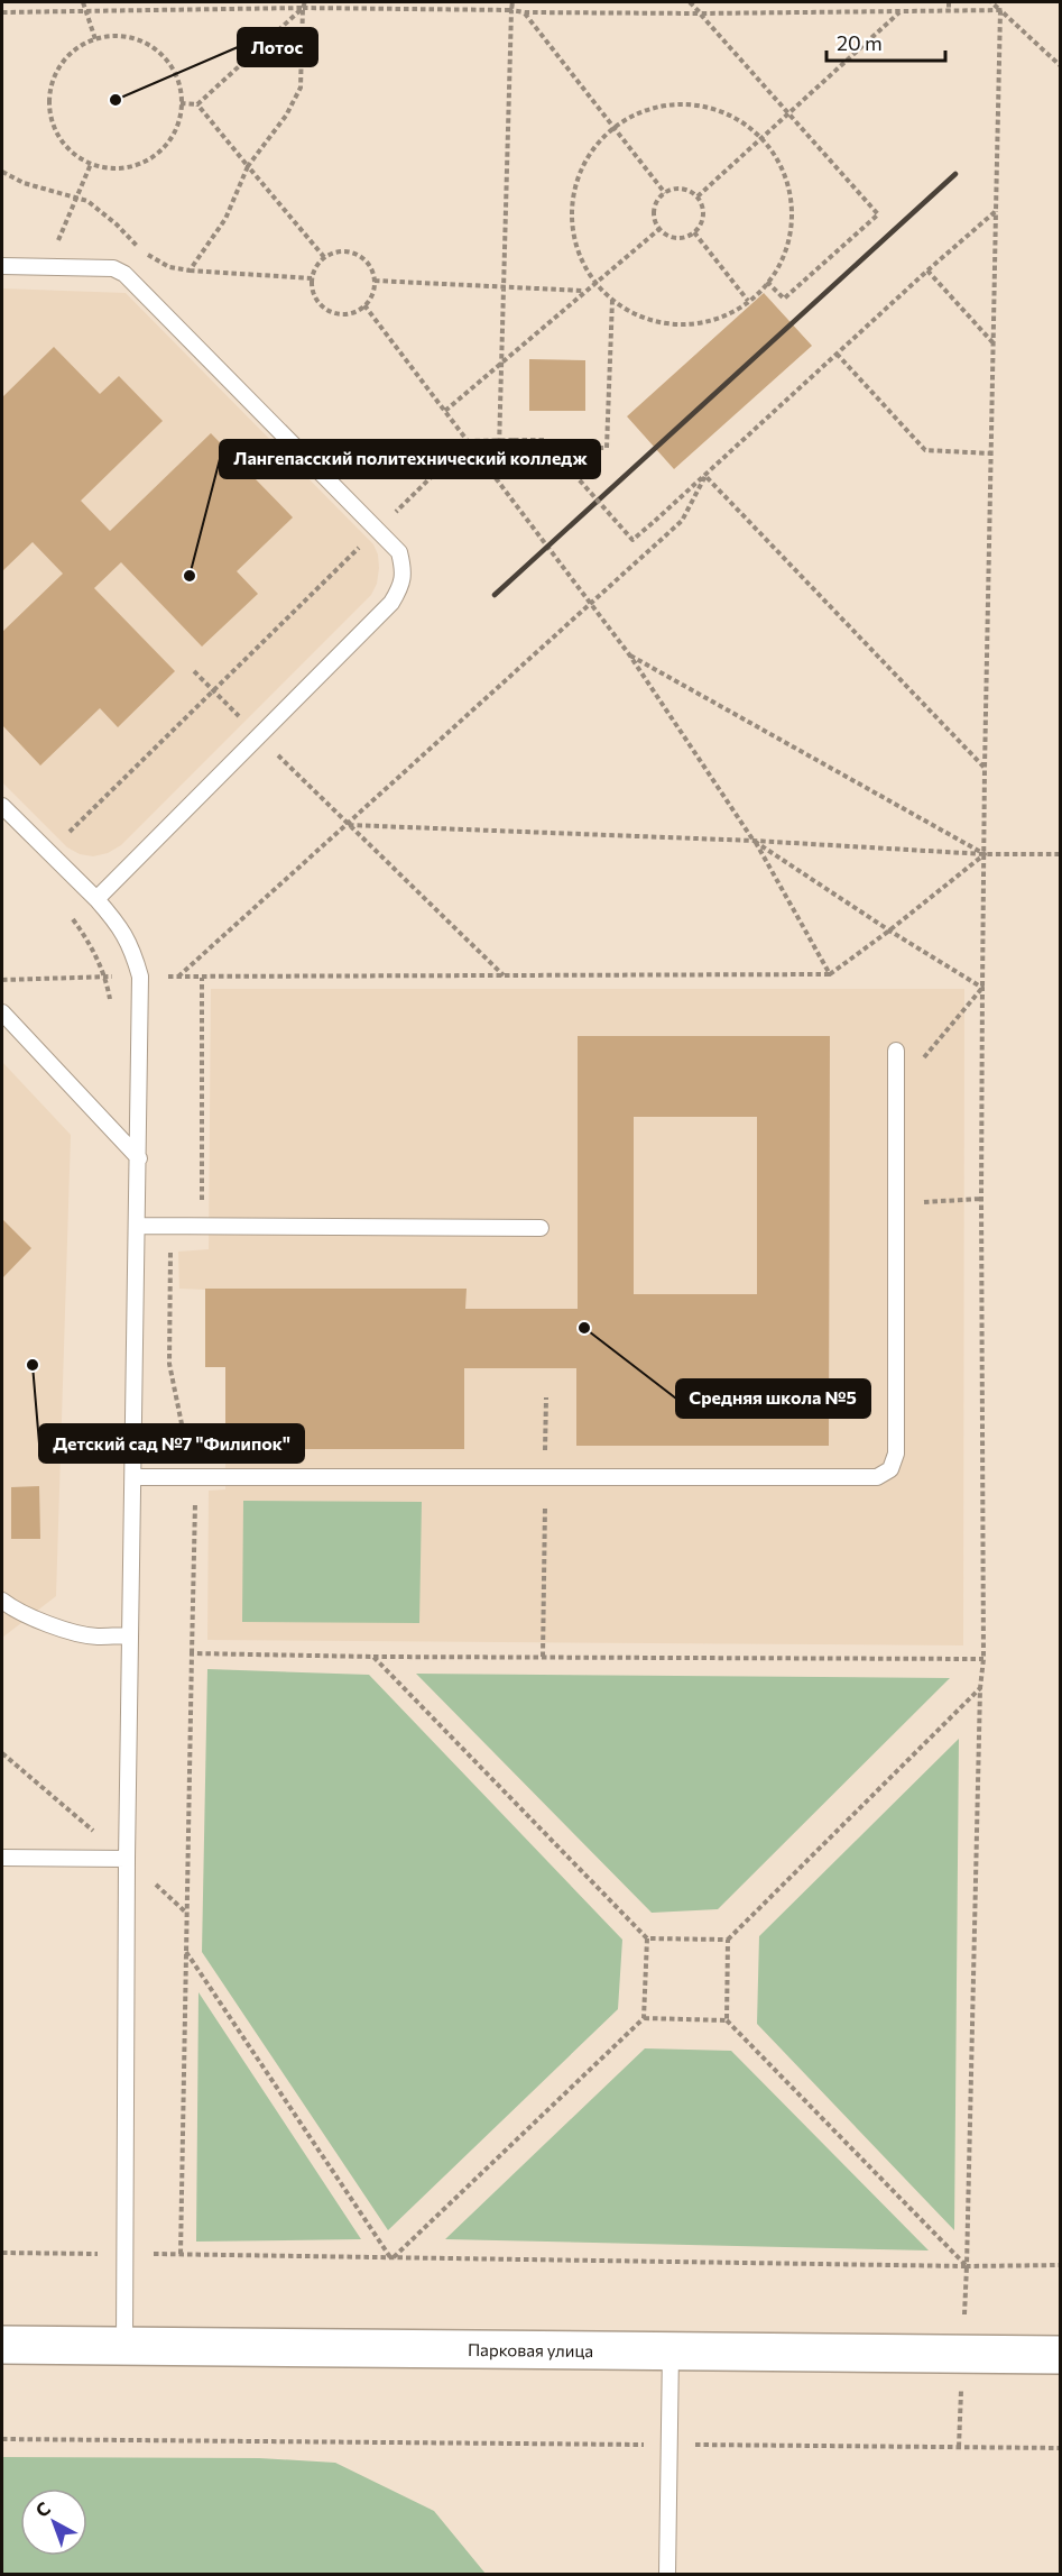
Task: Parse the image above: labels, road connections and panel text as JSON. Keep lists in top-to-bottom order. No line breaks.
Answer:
{"streets":{"street":["Парковая улица"]},"places":["Лотос","Лангепасский политехнический колледж","Средняя школа №5","Детский сад №7 \"Филипок\""],"scale_bar":"20 m","north":"top left"}
